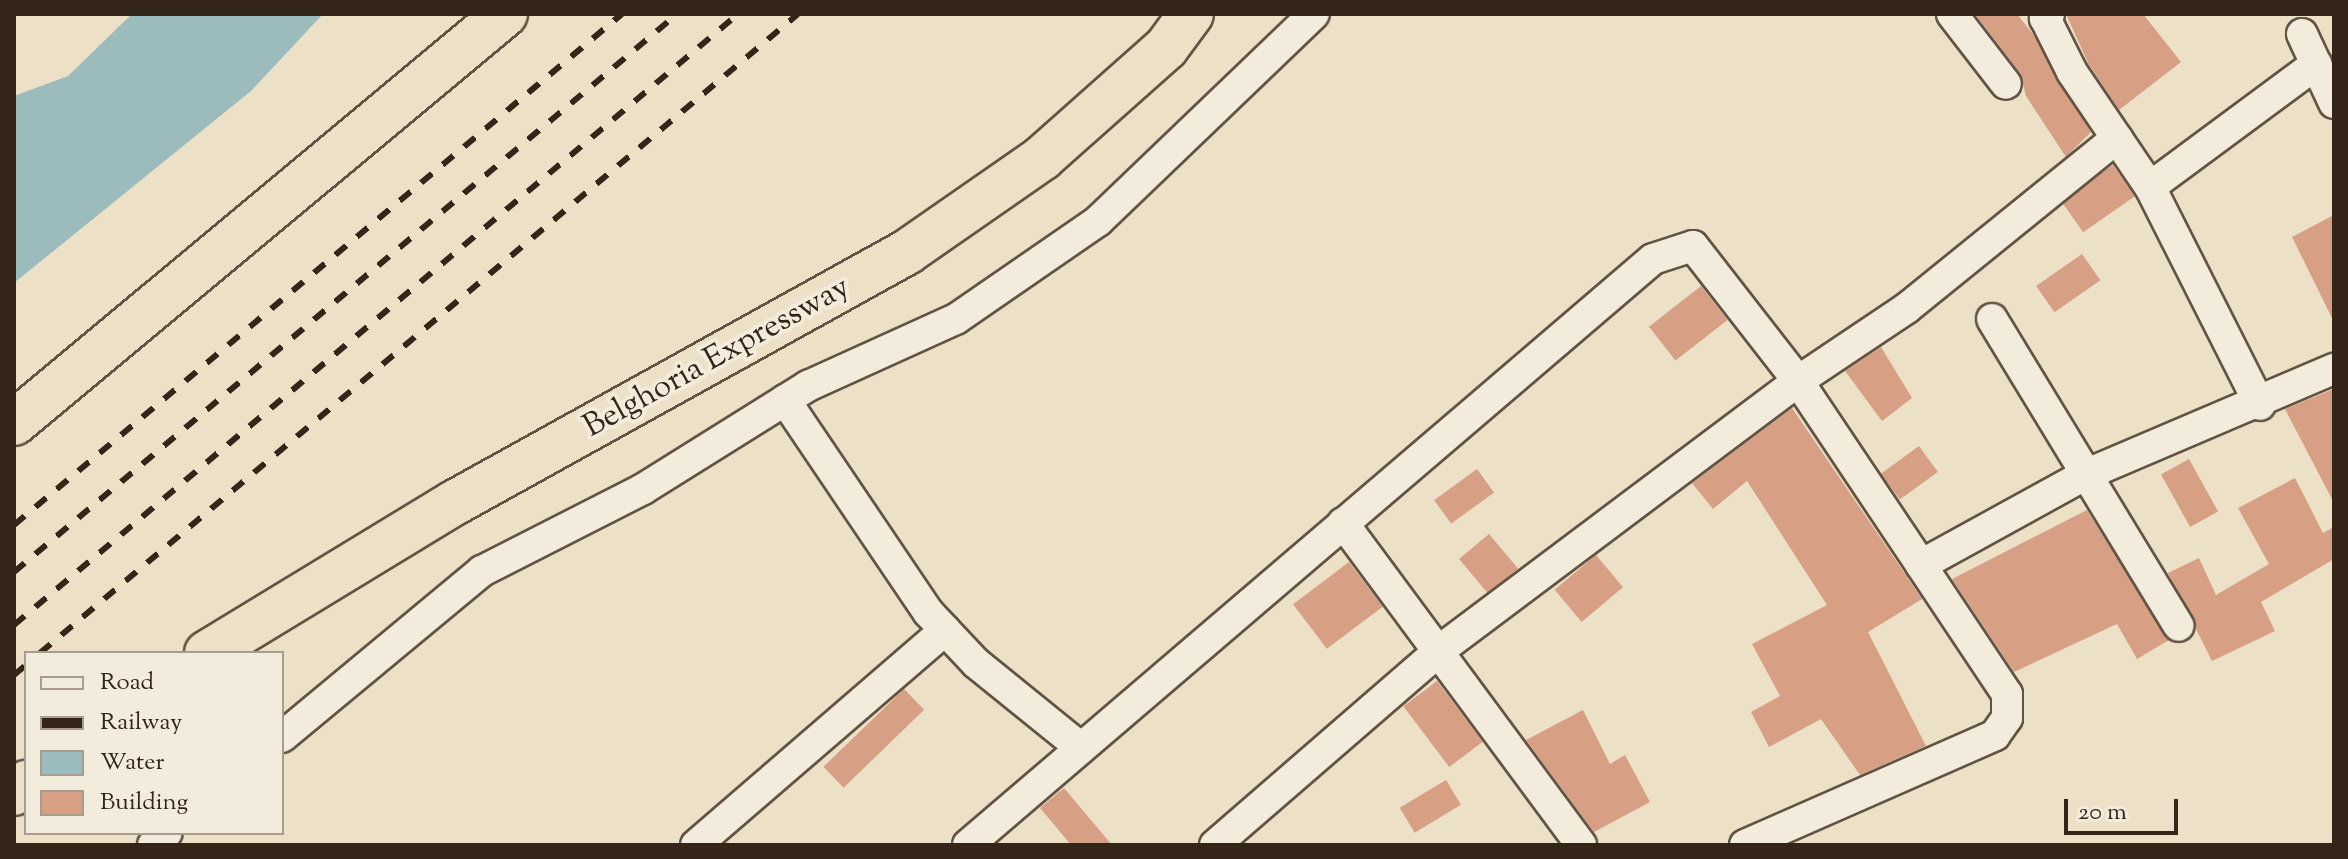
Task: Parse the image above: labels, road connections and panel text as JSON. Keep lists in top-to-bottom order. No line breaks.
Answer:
{"streets":{"highway":["Belghoria Expressway"]},"legend":["Road","Railway","Water","Building"],"scale_bar":"20 m"}
